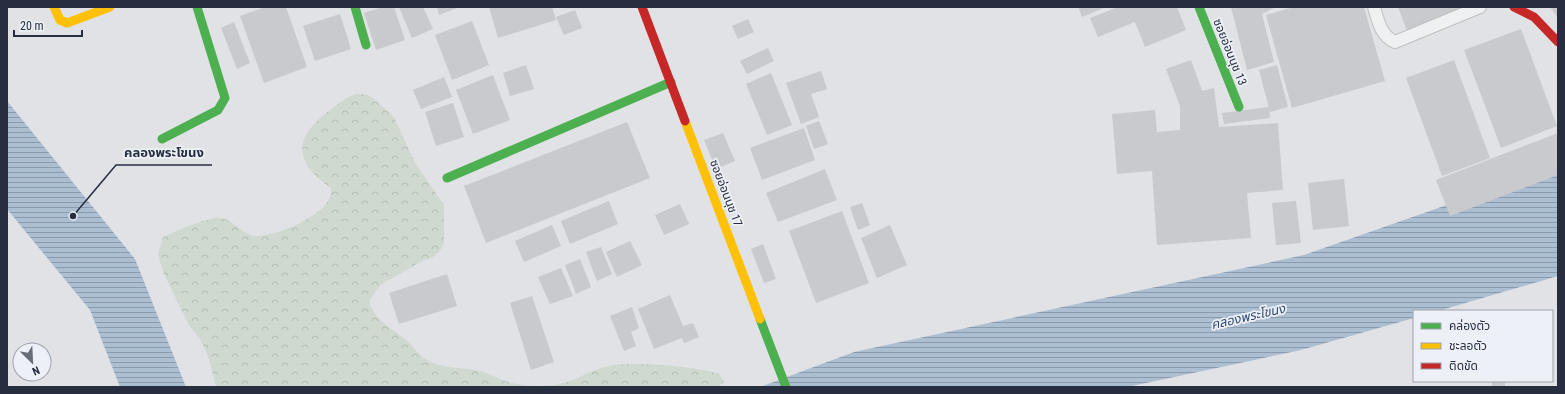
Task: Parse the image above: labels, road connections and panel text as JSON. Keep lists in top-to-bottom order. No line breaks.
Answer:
{"streets":{"street":["ซอยอ่อนนุช 13","ซอยอ่อนนุช 17"]},"water":["คลองพระโขนง"],"places":["คลองพระโขนง"],"legend":["คล่องตัว","ชะลอตัว","ติดขัด"],"scale_bar":"20 m","north":"bottom right"}
